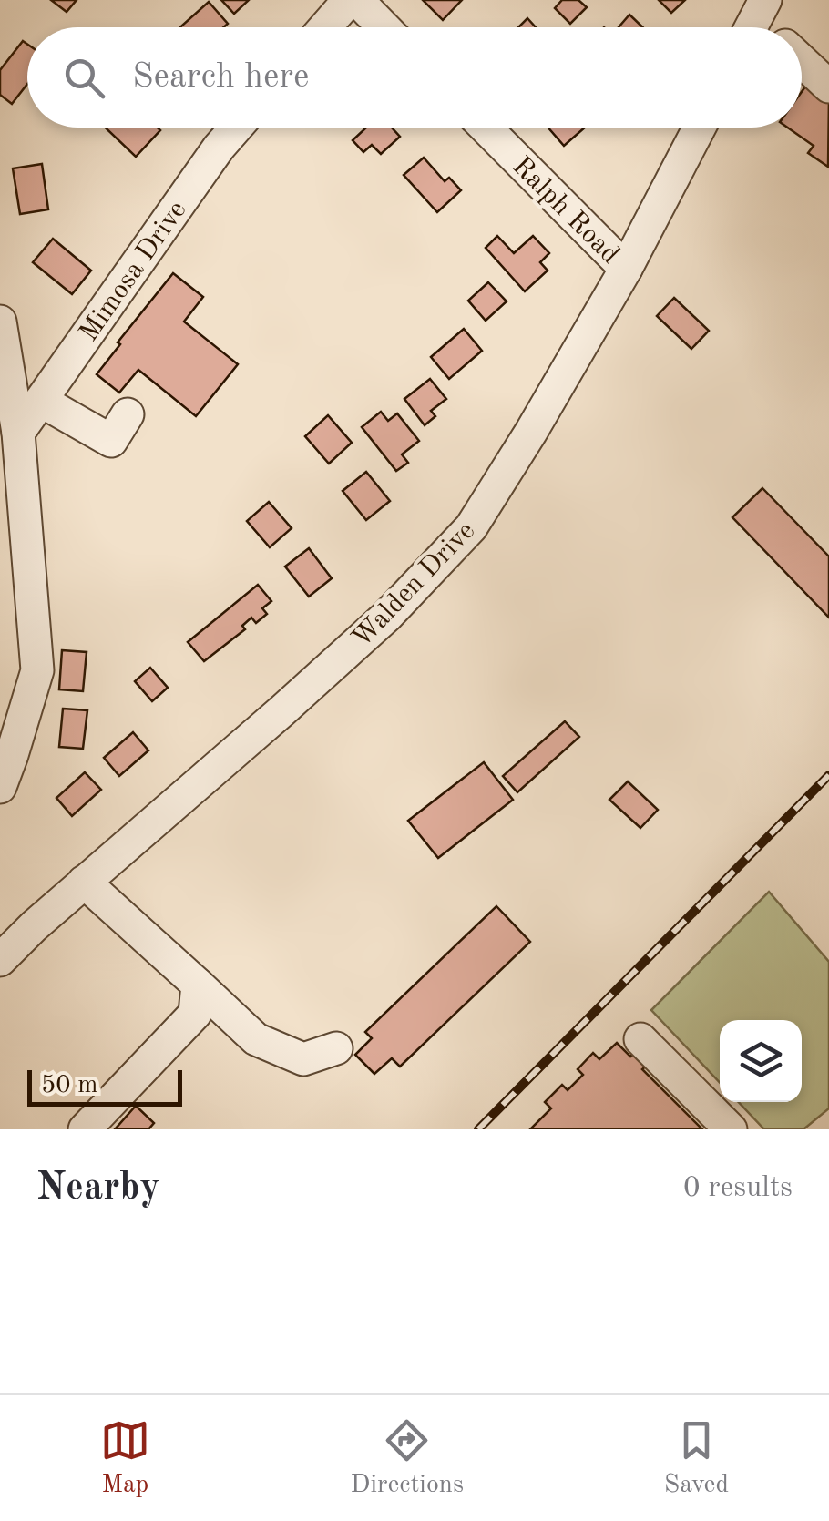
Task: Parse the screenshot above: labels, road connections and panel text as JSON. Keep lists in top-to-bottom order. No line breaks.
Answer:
{"streets":{"street":["Ralph Road","Mimosa Drive","Walden Drive"]},"crossings":[["Ralph Road","Walden Drive"]],"scale_bar":"50 m","page":{"search":"Search here","scale":"50 m","heading":["Nearby","0 results"],"nav":["Map","Directions","Saved"]}}
